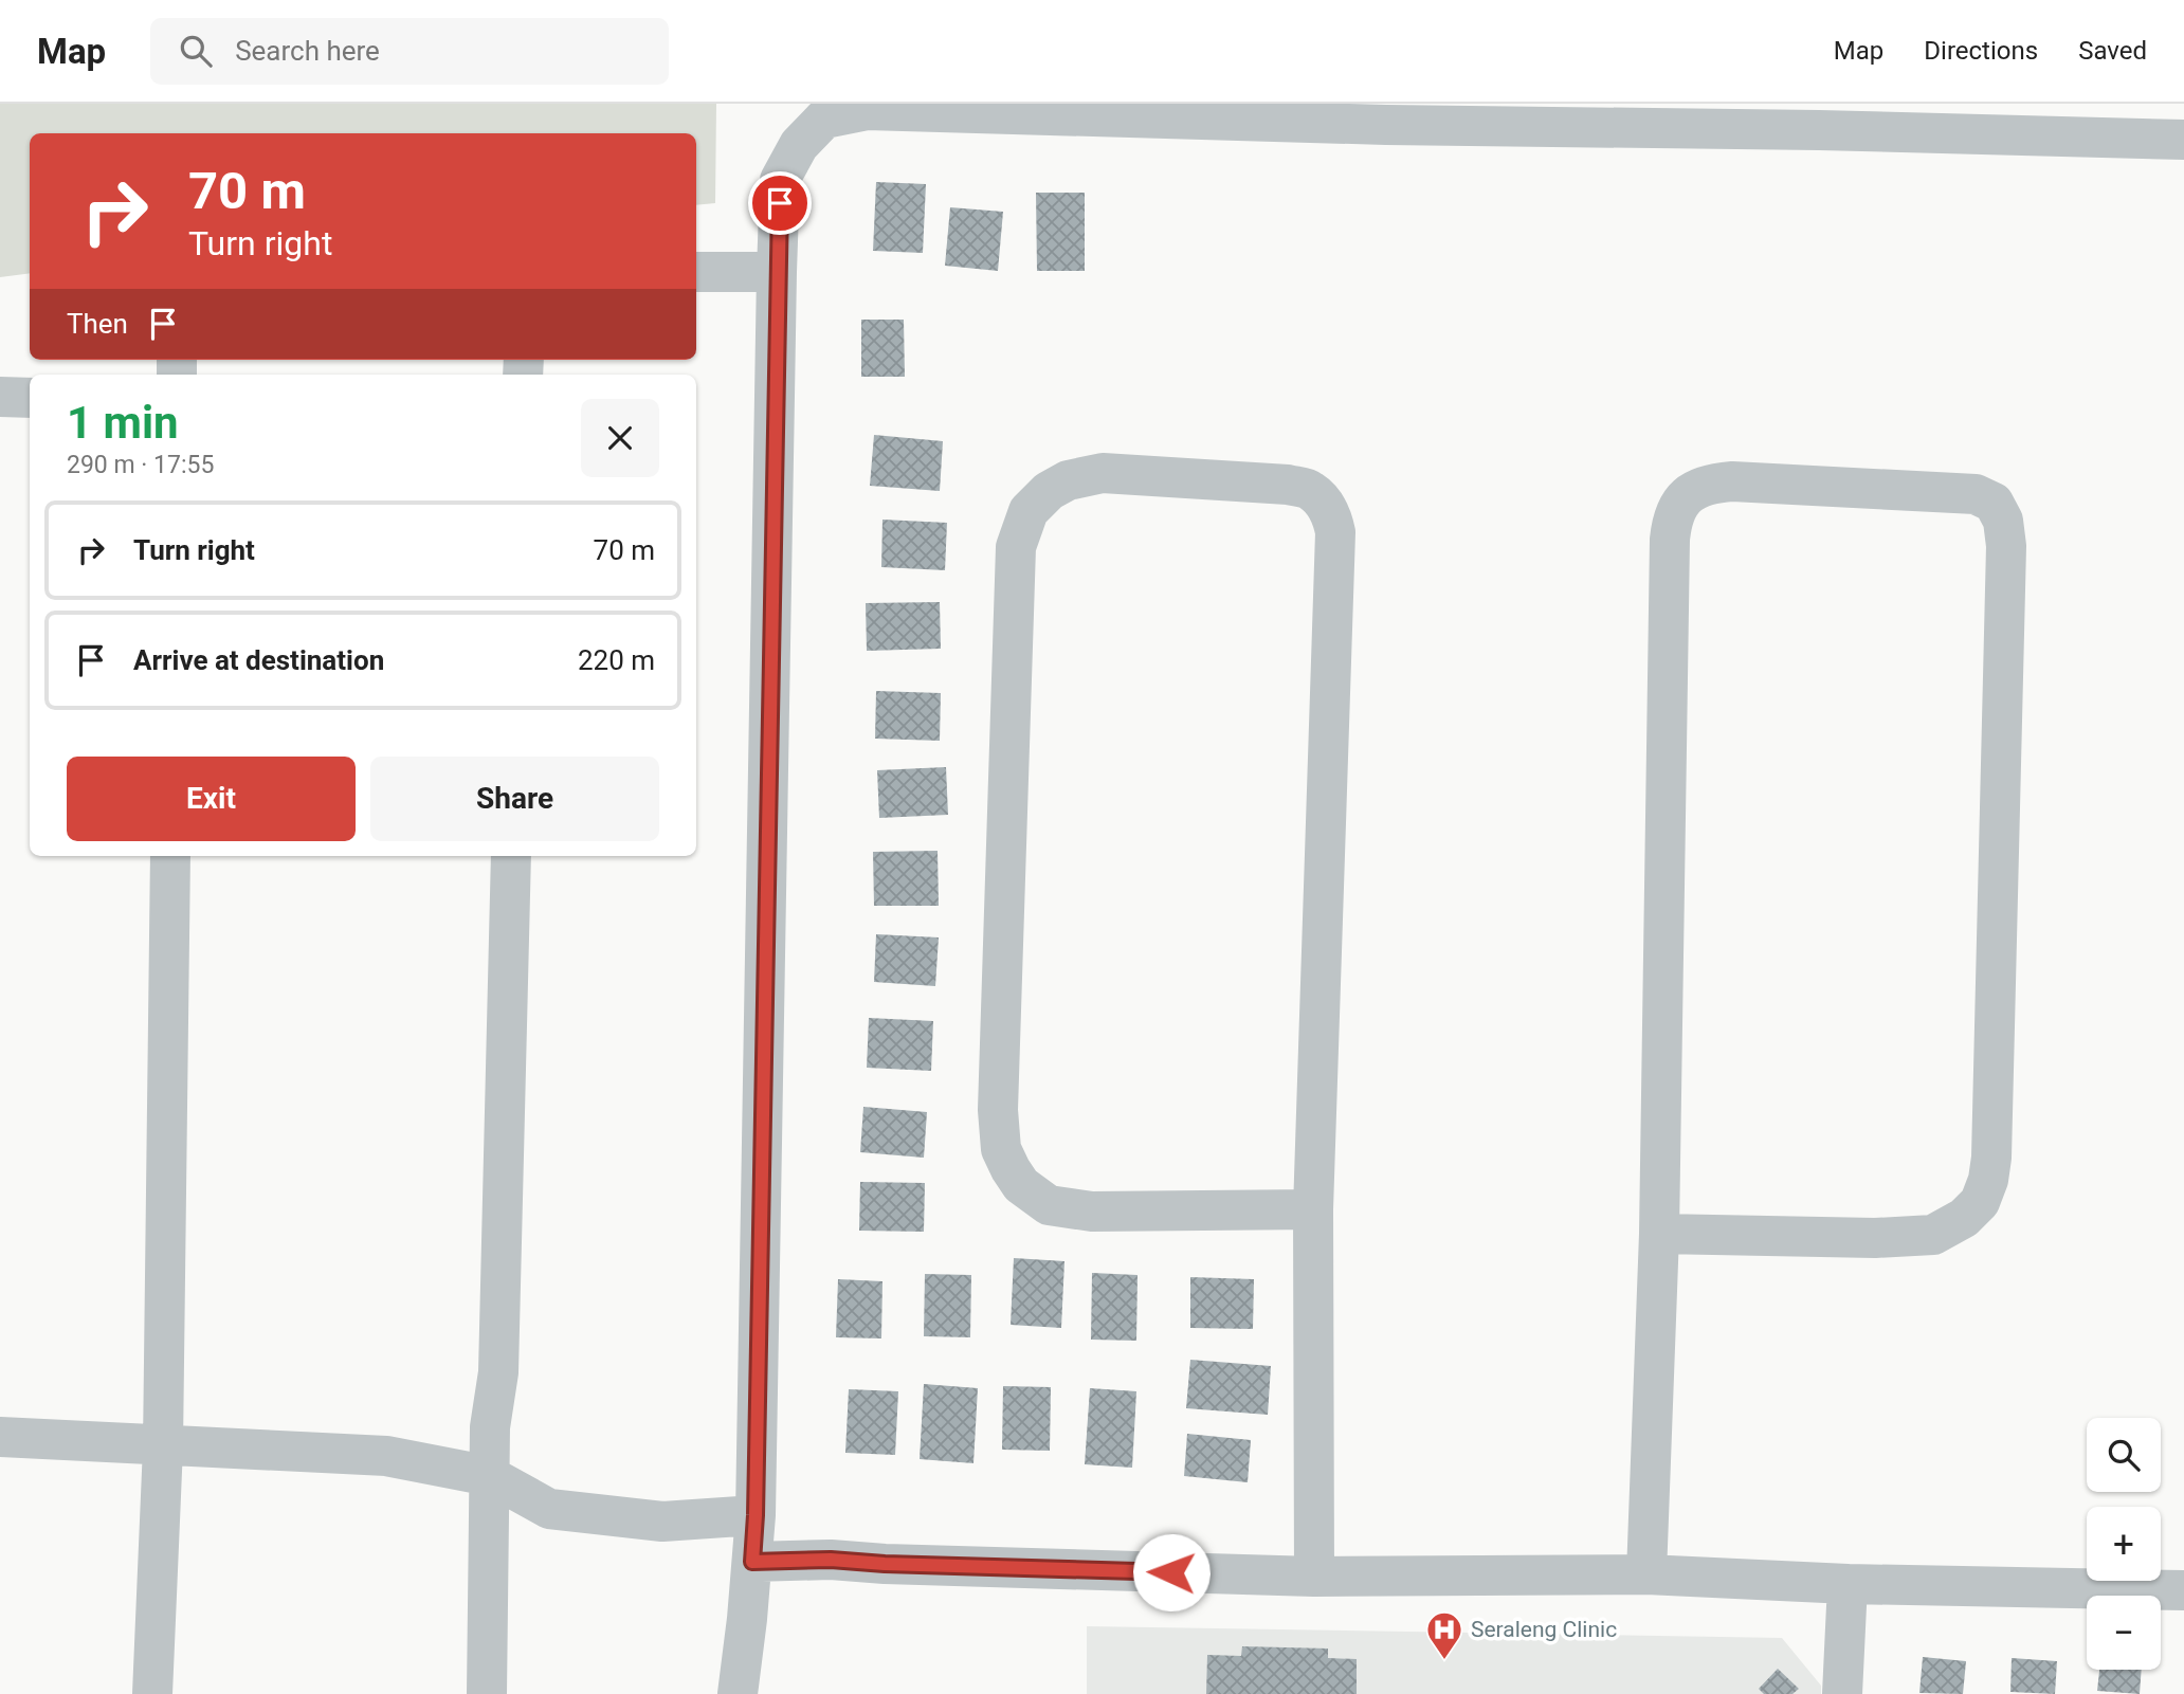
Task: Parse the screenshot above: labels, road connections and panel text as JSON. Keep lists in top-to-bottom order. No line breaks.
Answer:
{"places":{"hospital":["Seraleng Clinic"]},"page":{"header":"Map","search":"Search here","nav":["Map","Directions","Saved"],"turn":["70 m","Turn right"],"then":"Then","heading":["1 min","290 m · 17:55"],"list":[{"name":"Turn right","value":"70 m"},{"name":"Arrive at destination","value":"220 m"}],"buttons":["Exit","Share"],"map_buttons":["+","−"]}}
